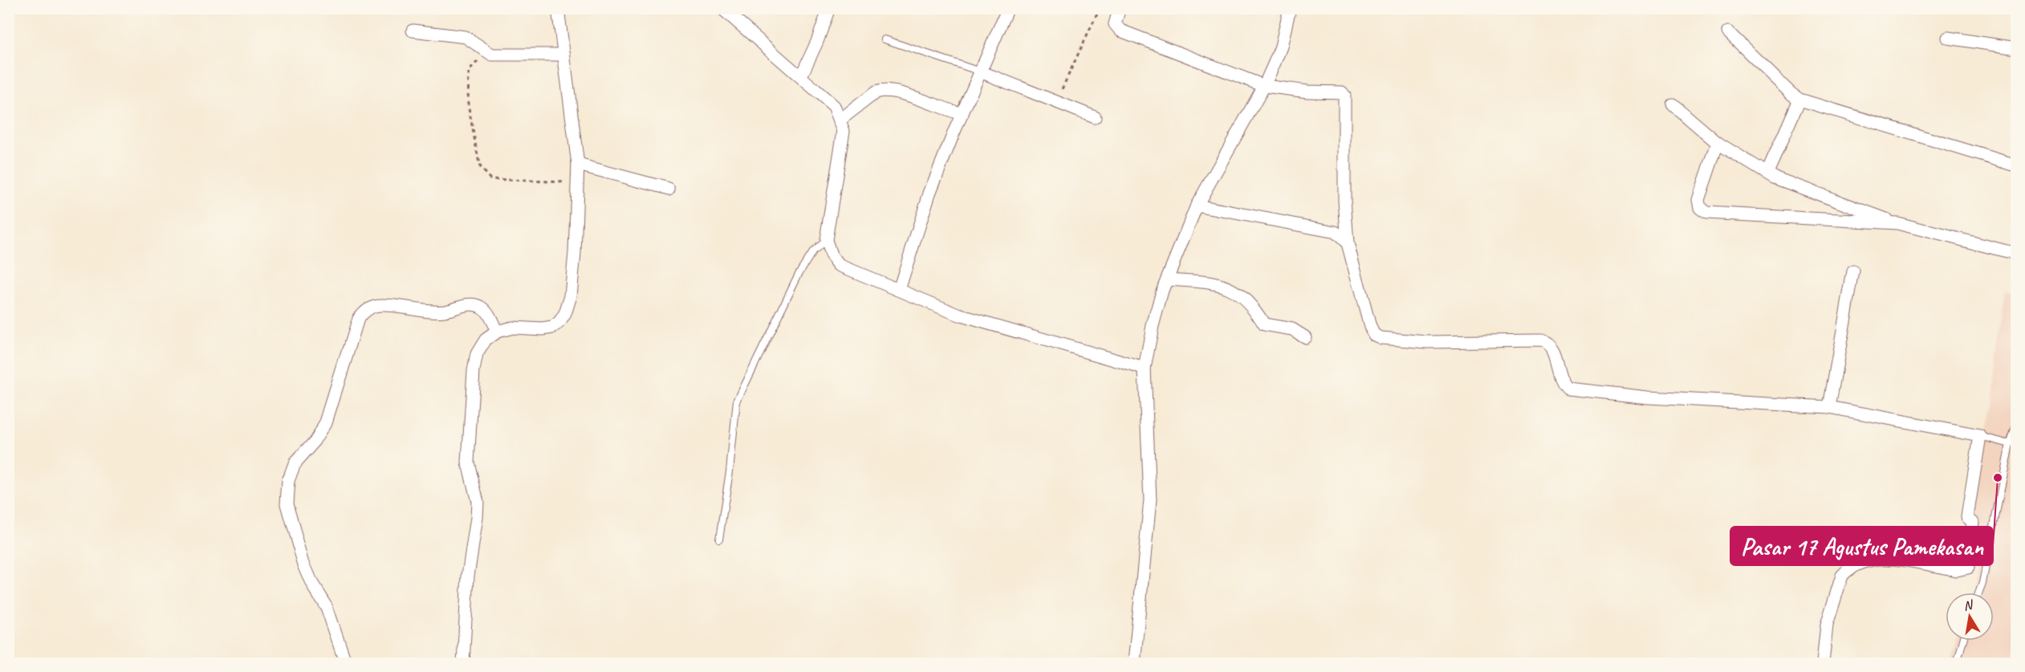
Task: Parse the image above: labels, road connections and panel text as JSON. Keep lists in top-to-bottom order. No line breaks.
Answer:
{"places":["Pasar 17 Agustus Pamekasan"],"north":"top"}
